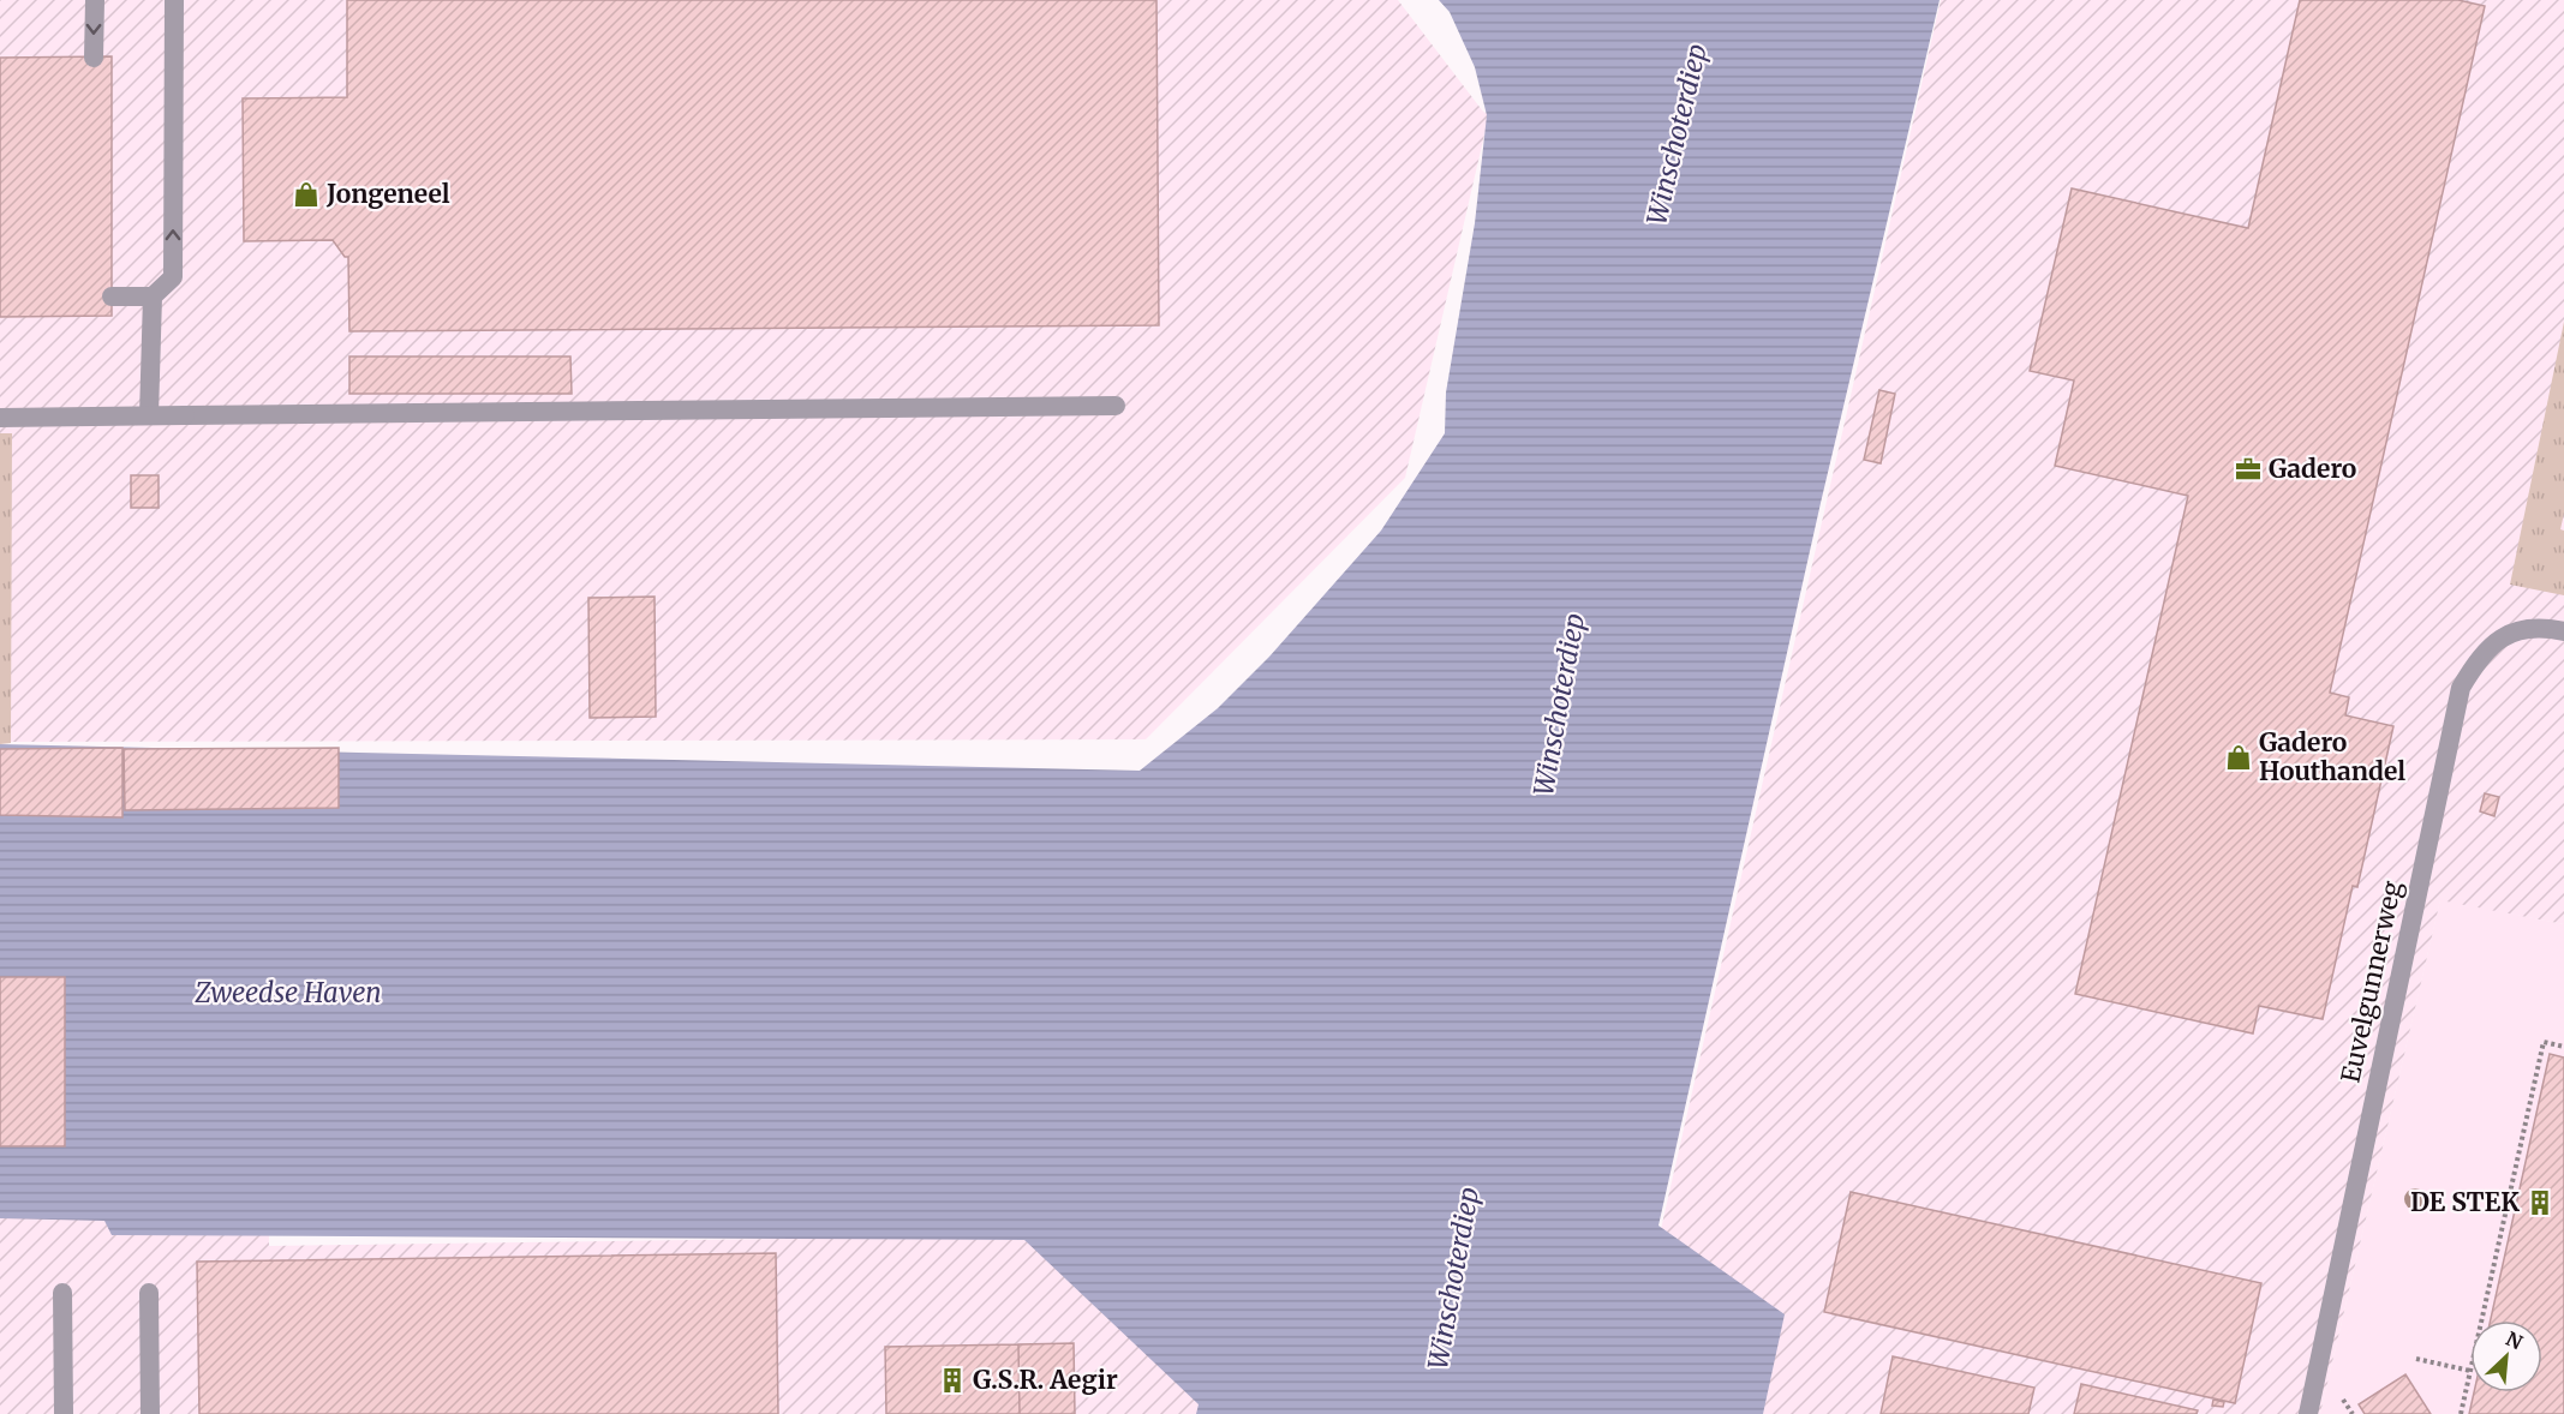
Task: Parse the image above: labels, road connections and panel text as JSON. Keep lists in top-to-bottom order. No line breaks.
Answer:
{"streets":{"street":["Euvelgunnerweg"]},"water":["Winschoterdiep","Zweedse Haven"],"places":{"shop":["Jongeneel","Gadero Houthandel"],"office":["Gadero"],"building":["DE STEK","G.S.R. Aegir"]},"north":"top right"}
